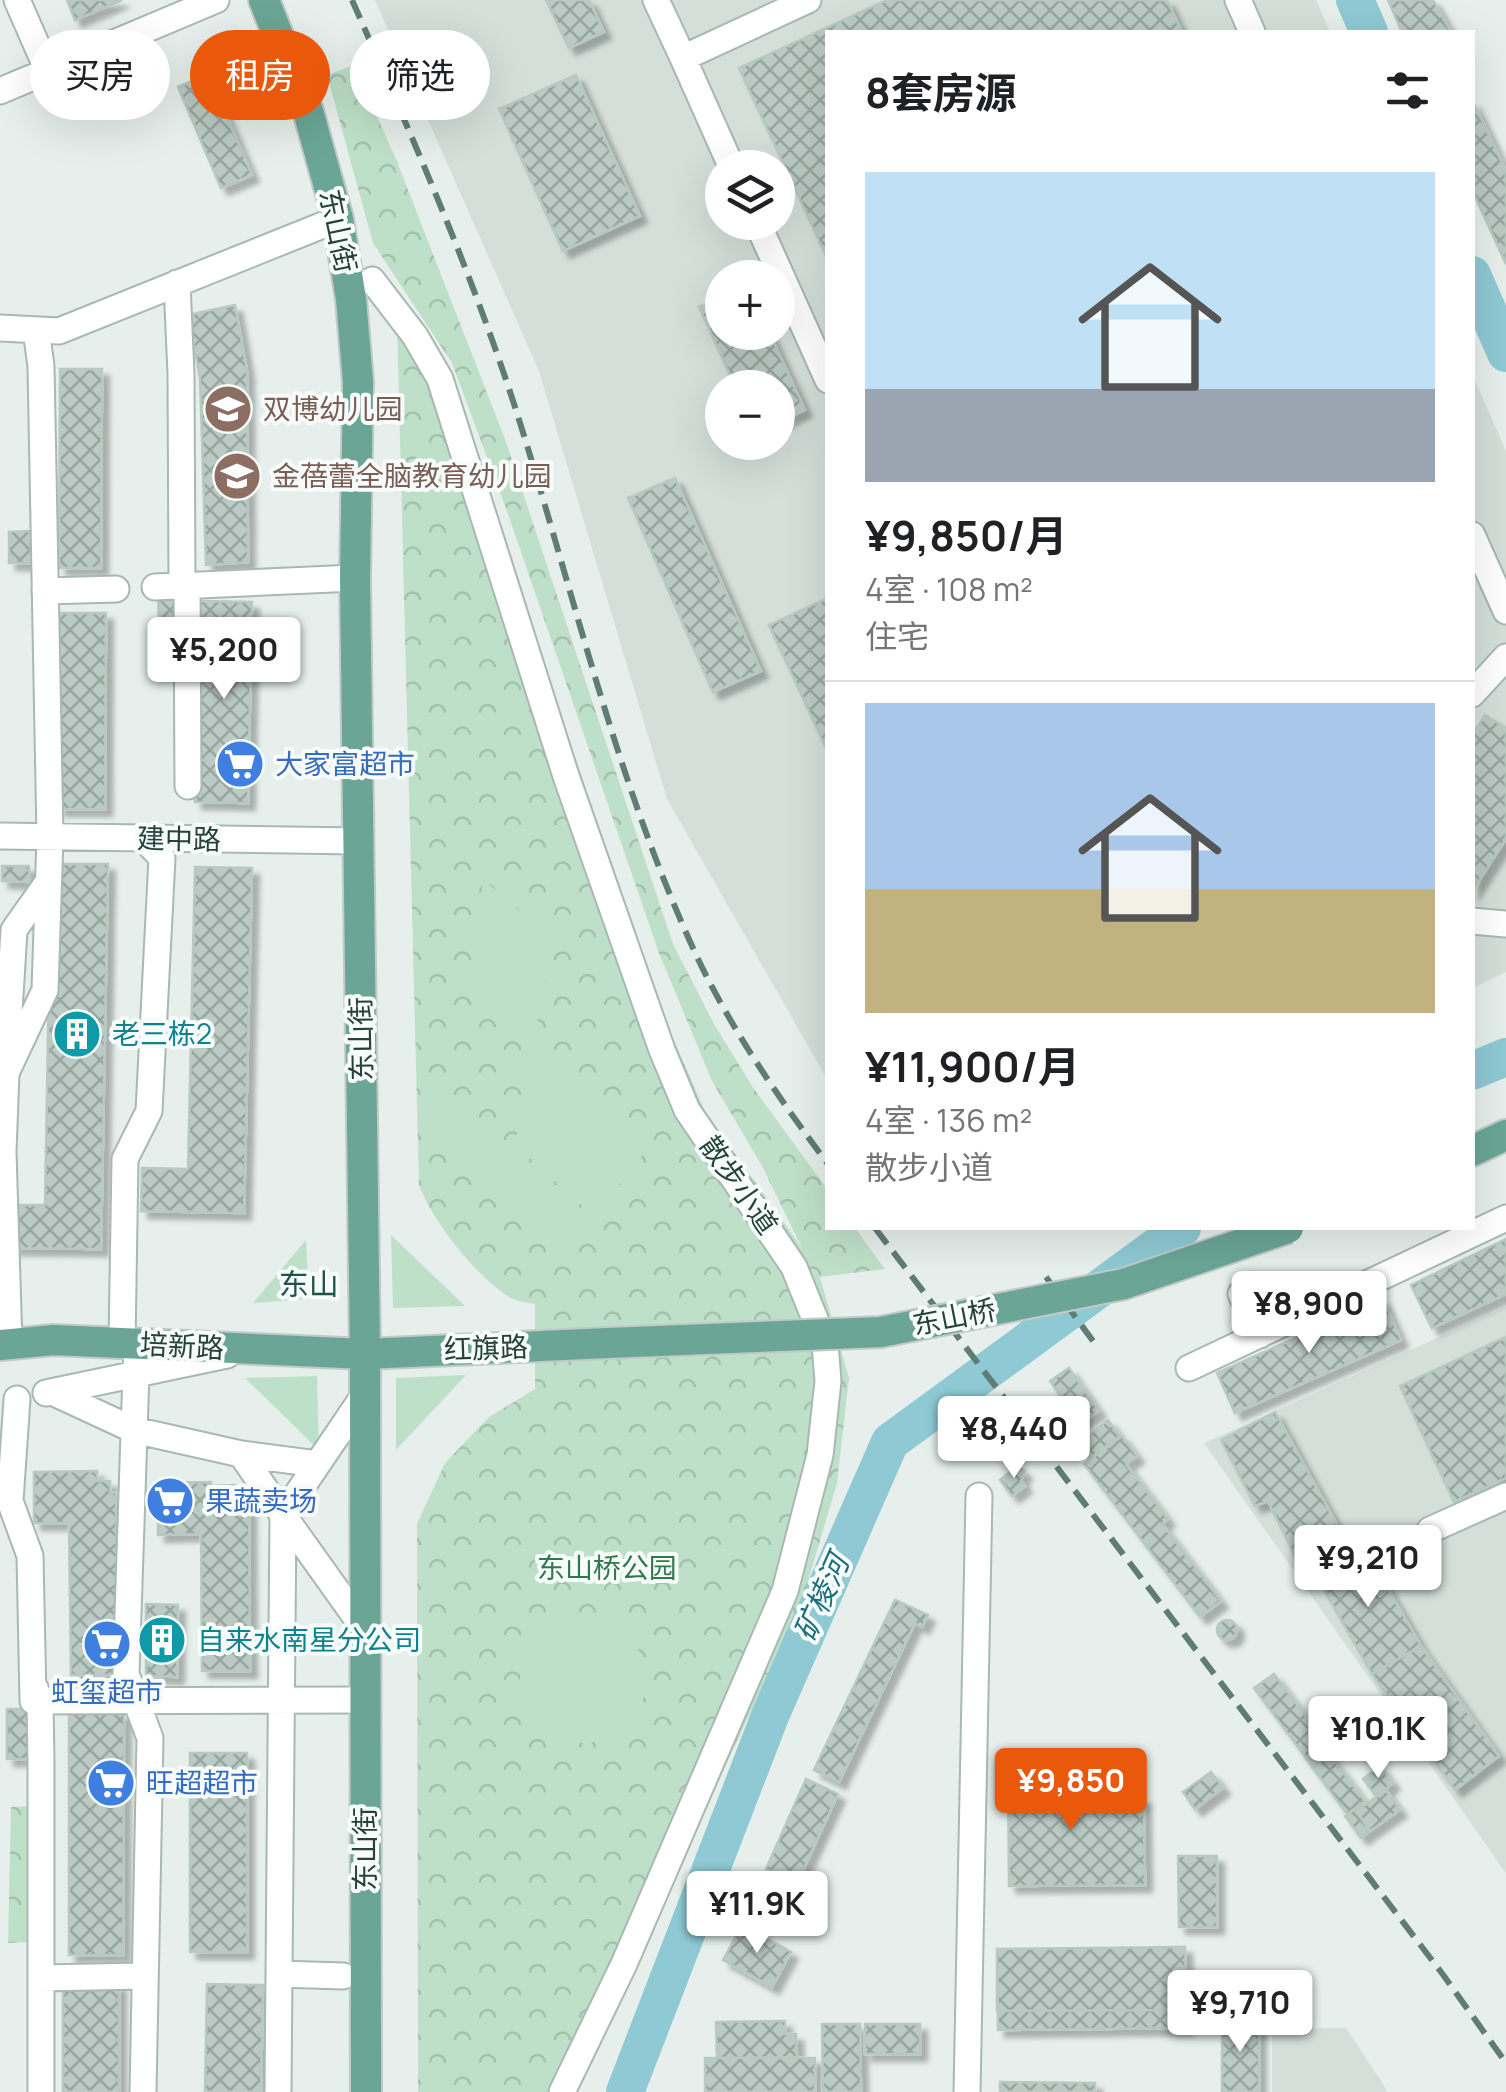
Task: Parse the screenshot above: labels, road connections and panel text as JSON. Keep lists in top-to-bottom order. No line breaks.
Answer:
{"streets":{"main road":["东山街","东山桥","培新路","红旗路"],"street":["建中路","散步小道"]},"crossings":[["东山街","建中路"],["东山街","培新路"],["东山街","红旗路"],["东山桥","红旗路"],["培新路","红旗路"]],"districts":["东山"],"water":["矿棱河"],"parks":["东山桥公园"],"places":{"school or university":["双博幼儿园","金蓓蕾全脑教育幼儿园"],"supermarket":["大家富超市","果蔬卖场","虹玺超市","旺超超市"],"building":["老三栋2","自来水南星分公司"]},"page":{"chip":["买房","租房","筛选"],"heading":"8套房源","map_buttons":["+","−"],"list":[{"name":"¥9,850/月","note":"4室 · 108 m² · 住宅"},{"name":"¥11,900/月","note":"4室 · 136 m² · 散步小道"}],"price":["¥5,200","¥8,900","¥8,440","¥9,210","¥10.1K","¥9,850","¥11.9K","¥9,710"]}}
